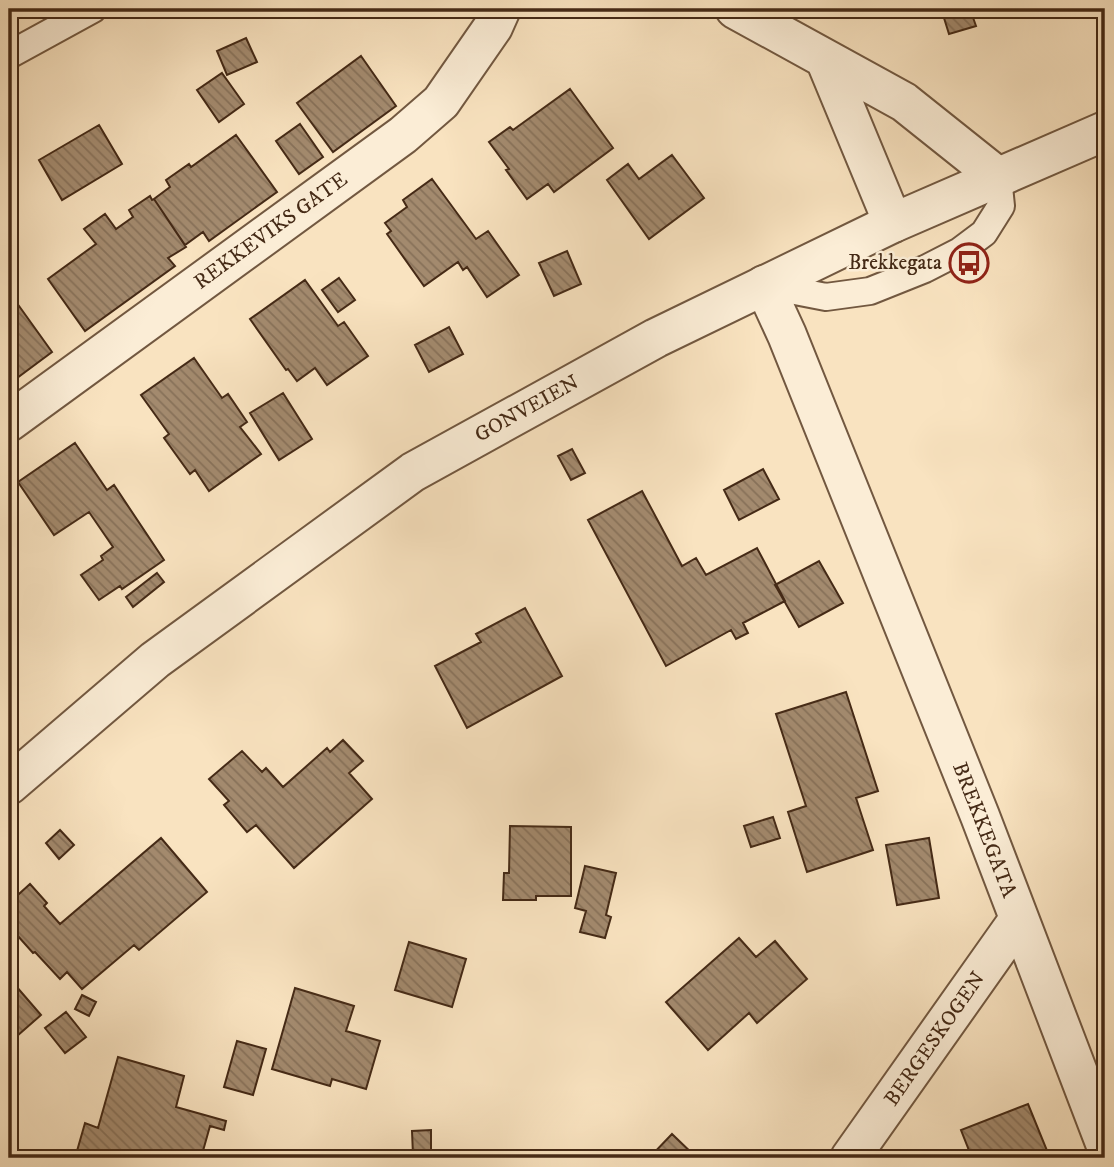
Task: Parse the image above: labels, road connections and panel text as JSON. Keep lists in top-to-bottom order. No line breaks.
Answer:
{"streets":{"street":["REKKEVIKS GATE","GONVEIEN","BREKKEGATA","BERGESKOGEN"]},"crossings":[["GONVEIEN","BREKKEGATA"],["BREKKEGATA","BERGESKOGEN"]],"places":{"bus stop":["Brekkegata"]}}
